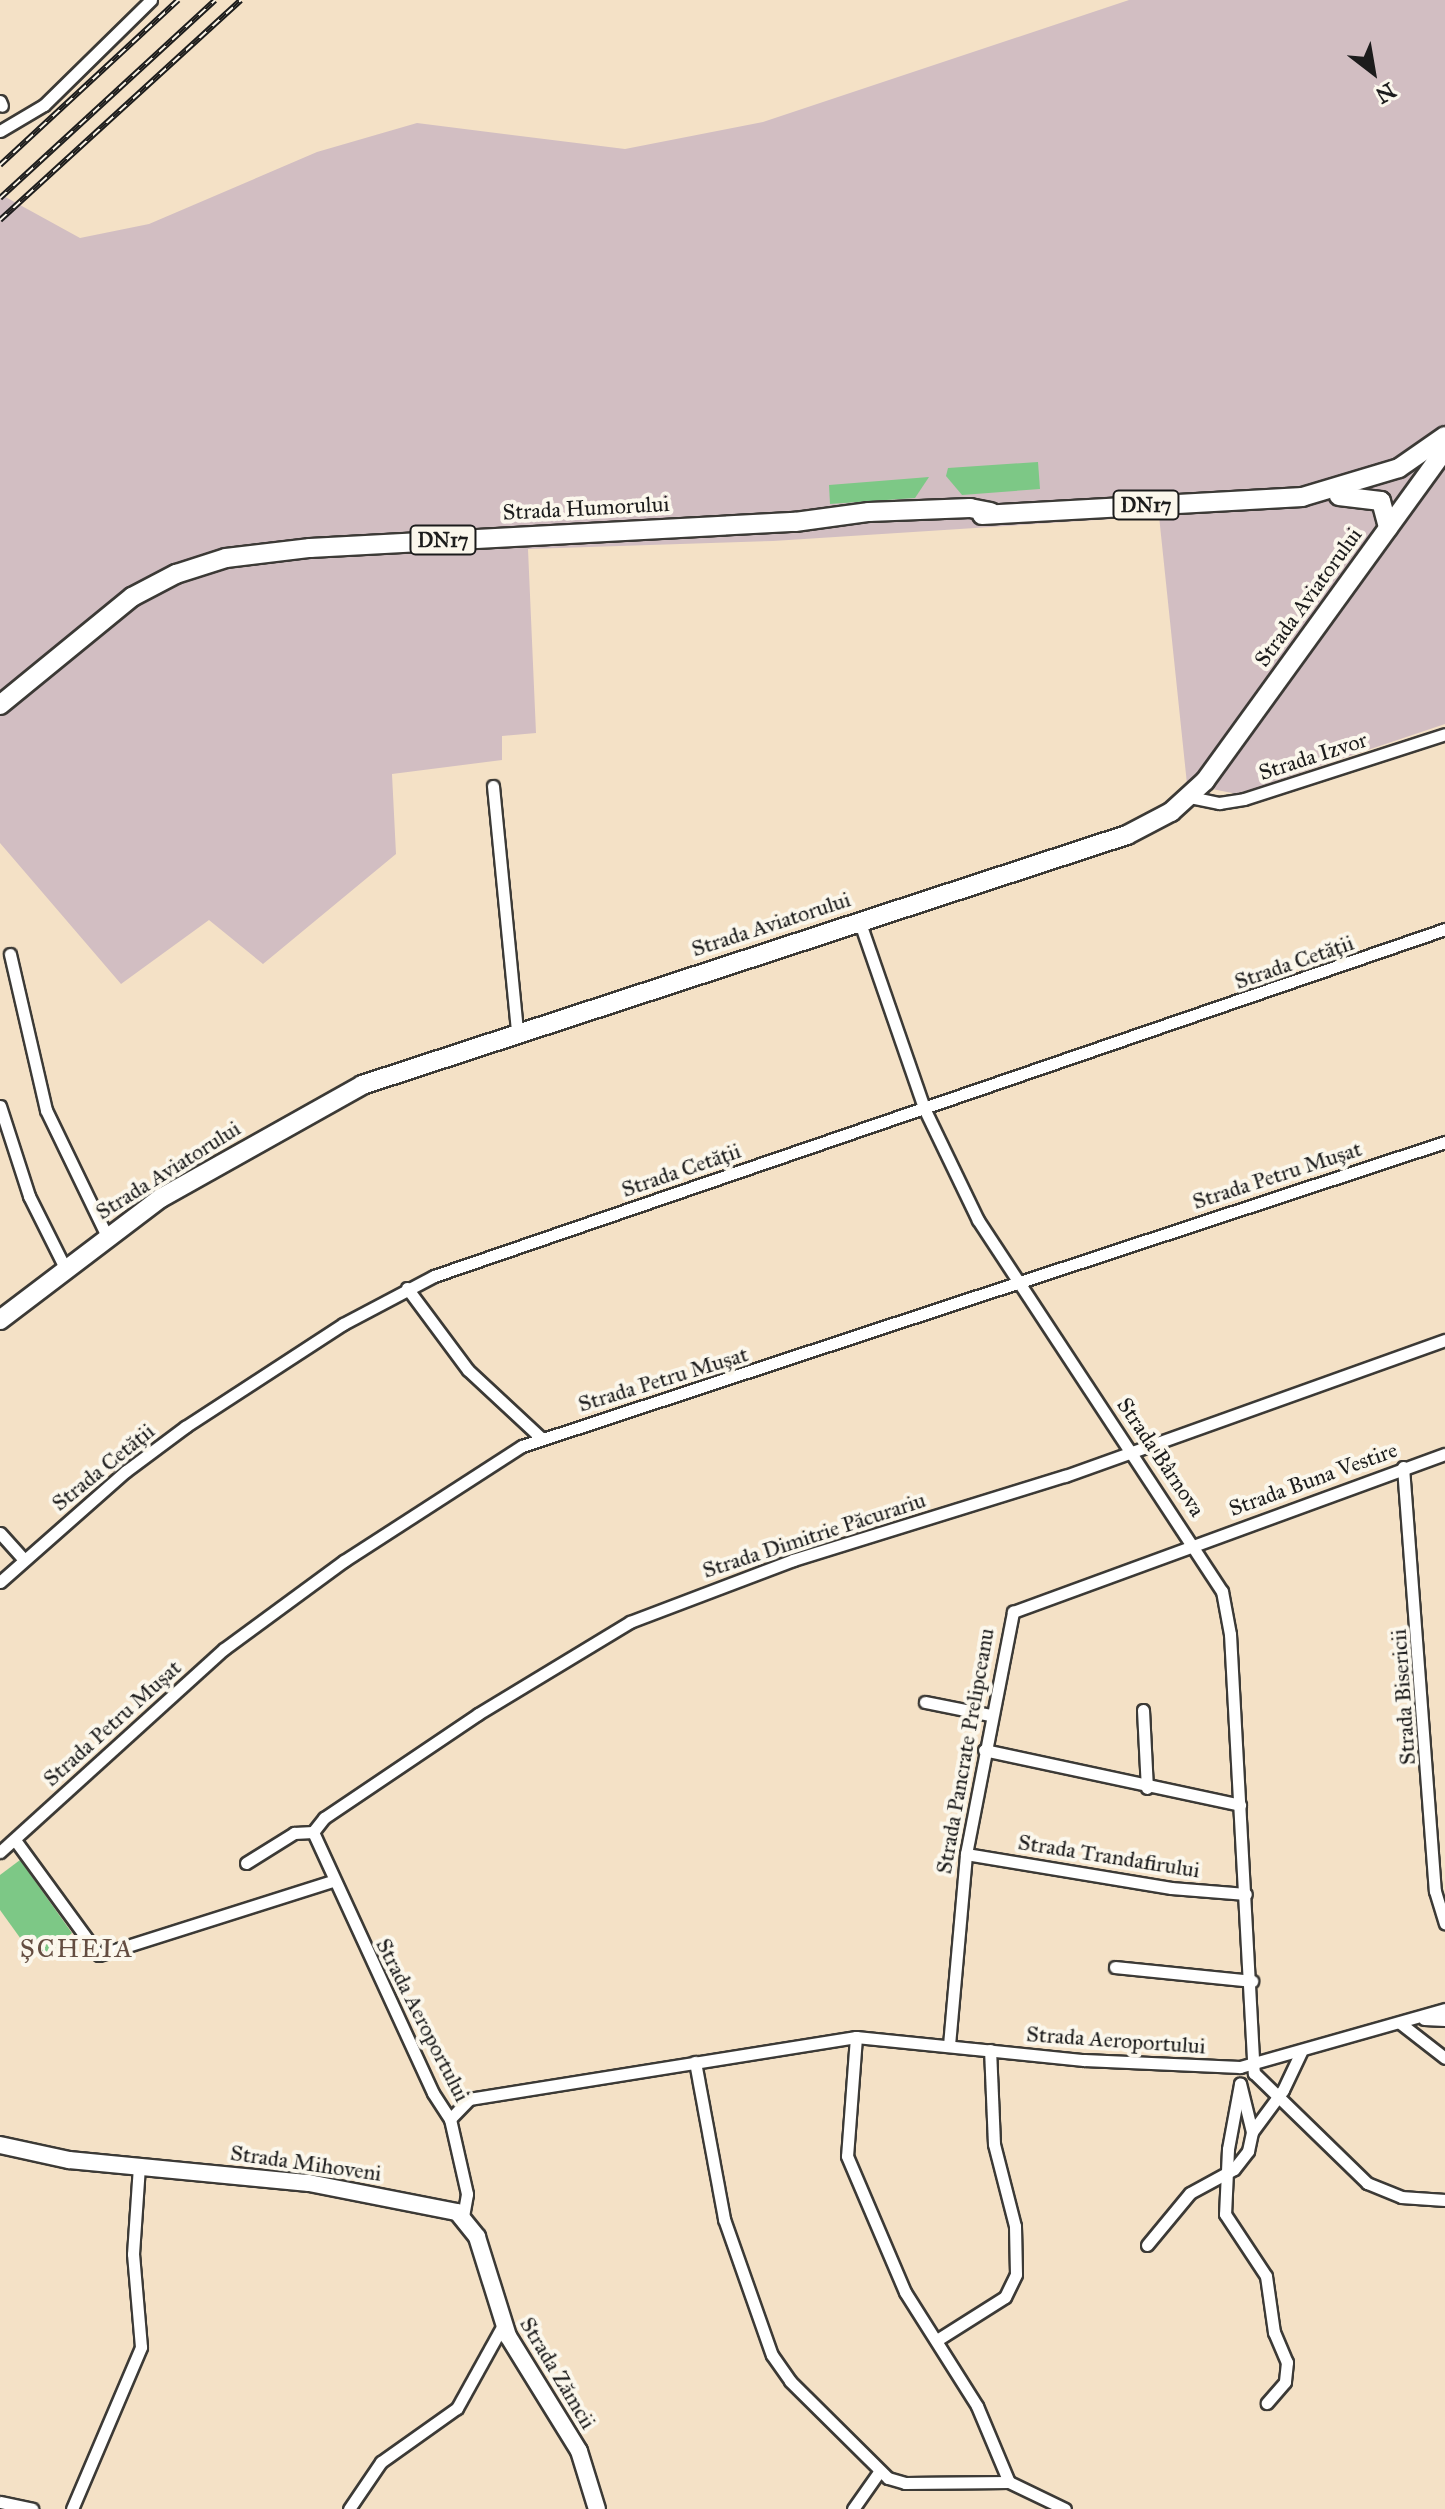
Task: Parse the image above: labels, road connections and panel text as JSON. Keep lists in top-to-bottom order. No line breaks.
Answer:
{"streets":{"main road":["DN17","Strada Humorului","Strada Aviatorului","Strada Mihoveni","Strada Zămcii"],"street":["Strada Izvor","Strada Cetății","Strada Petru Mușat","Strada Bârnova","Strada Buna Vestire","Strada Dimitrie Păcurariu","Strada Bisericii","Strada Pancrate Prelipceanu","Strada Trandafirului","Strada Aeroportului"]},"crossings":[["Strada Aviatorului","Strada Izvor"],["Strada Aviatorului","Strada Bârnova"],["Strada Cetății","Strada Bârnova"],["Strada Petru Mușat","Strada Bârnova"],["Strada Bârnova","Strada Buna Vestire"],["Strada Bârnova","Strada Dimitrie Păcurariu"],["Strada Bârnova","Strada Pancrate Prelipceanu"],["Strada Bârnova","Strada Trandafirului"],["Strada Bârnova","Strada Aeroportului"],["Strada Buna Vestire","Strada Bisericii"],["Strada Buna Vestire","Strada Pancrate Prelipceanu"],["Strada Dimitrie Păcurariu","Strada Aeroportului"],["Strada Pancrate Prelipceanu","Strada Trandafirului"],["Strada Pancrate Prelipceanu","Strada Aeroportului"],["Strada Mihoveni","Strada Zămcii"]],"districts":["ȘCHEIA"],"north":"bottom right"}
